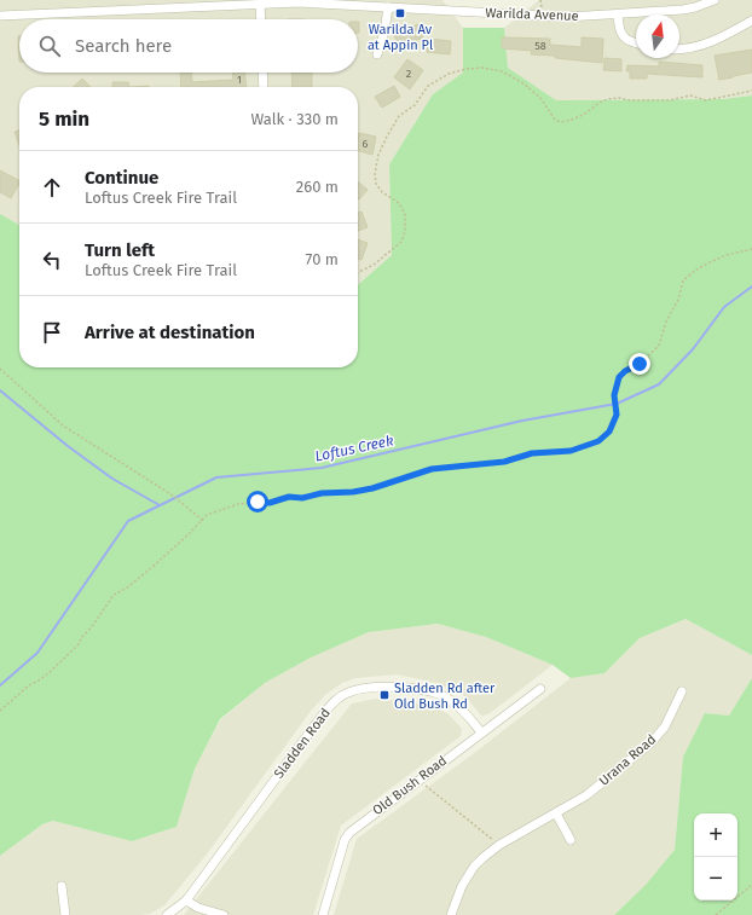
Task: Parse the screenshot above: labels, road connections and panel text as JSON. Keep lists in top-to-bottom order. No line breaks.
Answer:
{"streets":{"street":["Warilda Avenue","Sladden Road","Urana Road","Old Bush Road"]},"crossings":[["Sladden Road","Old Bush Road"]],"water":["Loftus Creek"],"places":{"transit":["Warilda Av at Appin Pl","Sladden Rd after Old Bush Rd"]},"house_numbers":["58","2","1","6"],"north":"top","page":{"search":"Search here","heading":["5 min","Walk · 330 m"],"list":[["Continue","Loftus Creek Fire Trail","260 m"],["Turn left","Loftus Creek Fire Trail","70 m"],"Arrive at destination"],"map_buttons":["+","−"]}}
